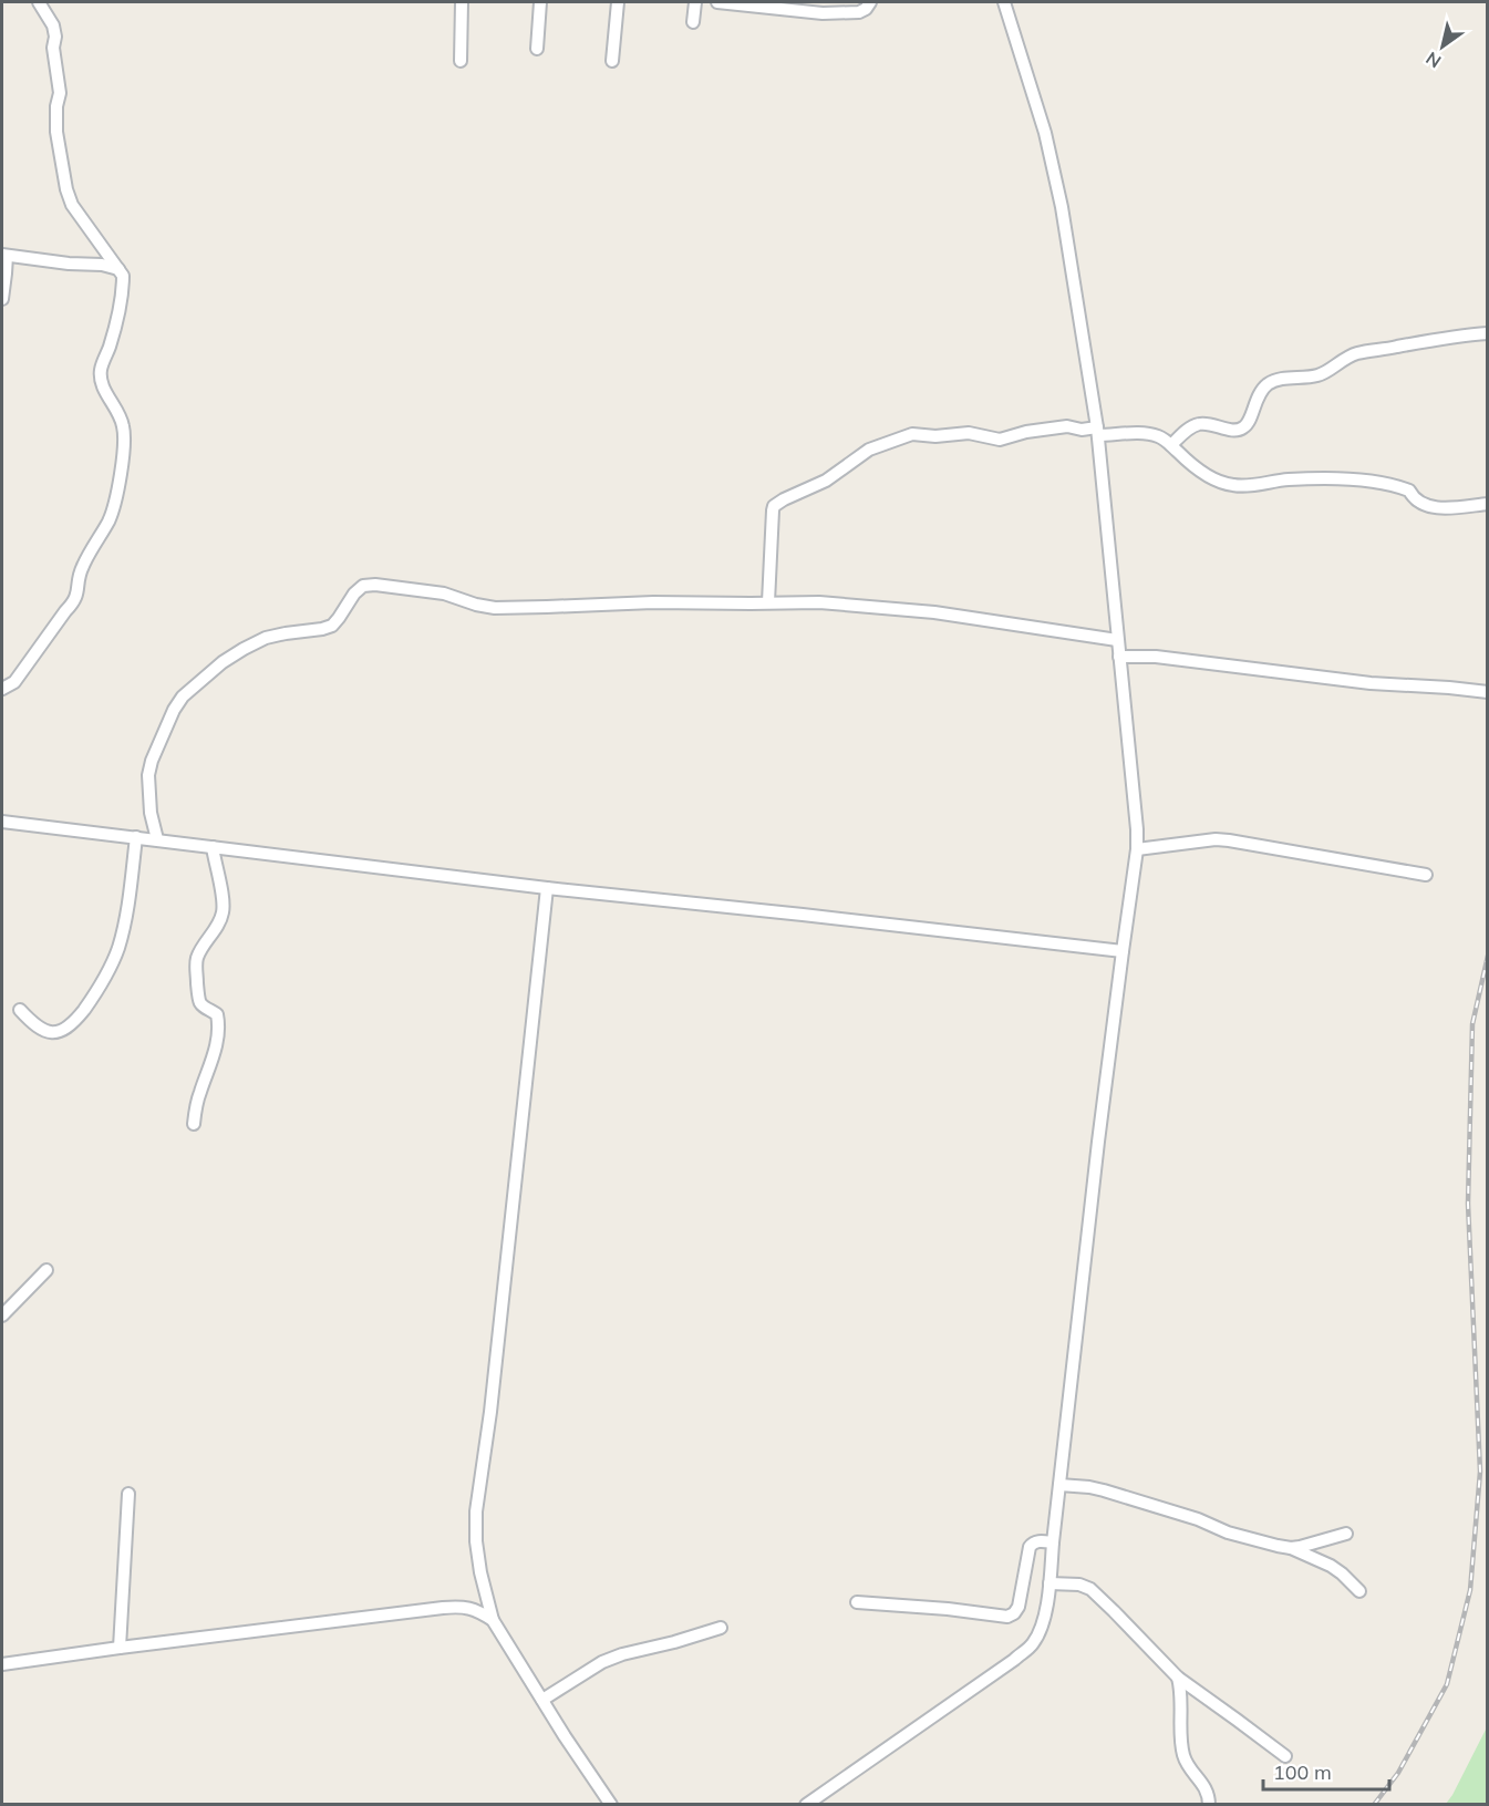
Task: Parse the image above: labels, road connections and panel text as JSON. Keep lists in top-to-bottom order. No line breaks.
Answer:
{"scale_bar":"100 m","north":"bottom left"}
